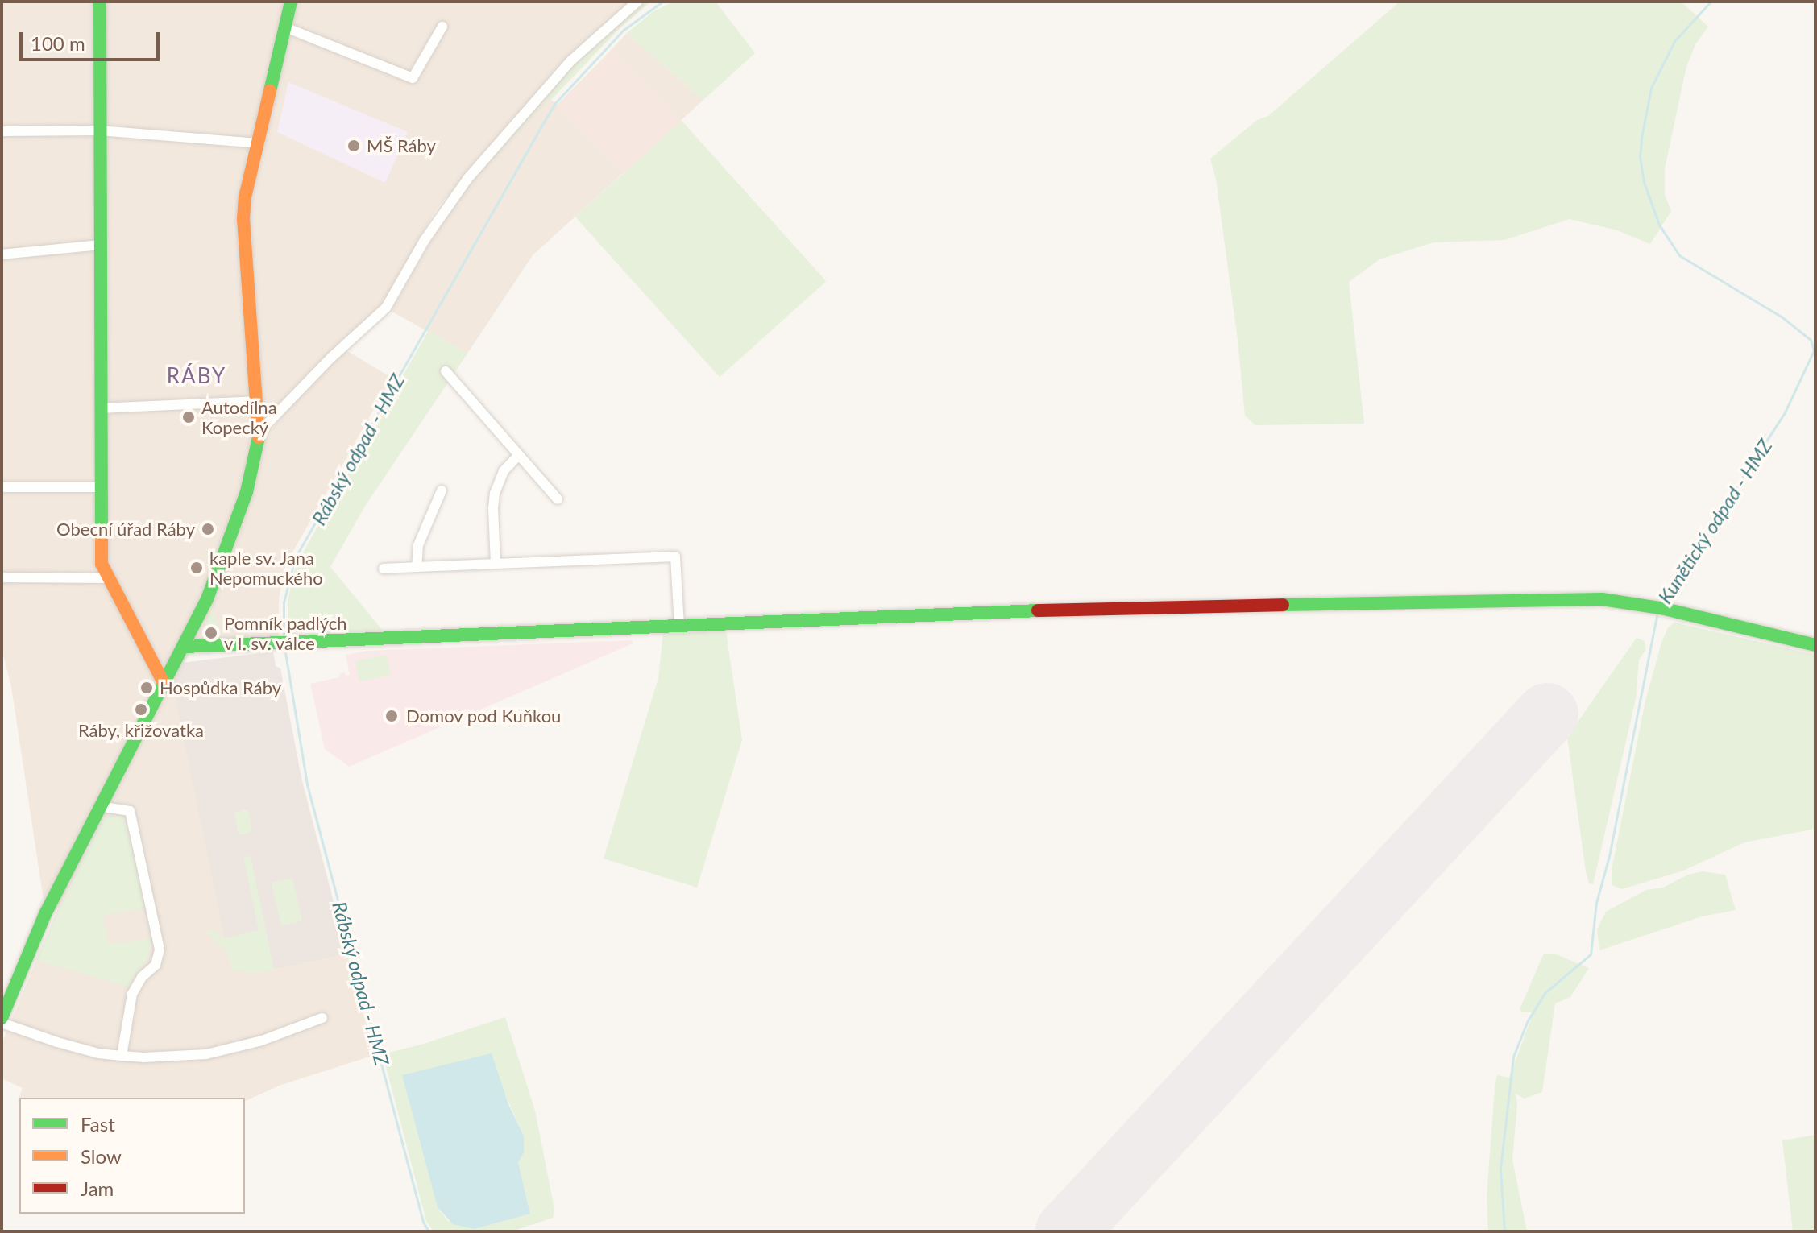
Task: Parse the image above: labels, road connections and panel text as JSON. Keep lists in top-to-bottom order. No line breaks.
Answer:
{"districts":["RÁBY"],"water":["Rábský odpad - HMZ","Kunětický odpad - HMZ"],"places":["MŠ Ráby","Autodílna Kopecký","Obecní úřad Ráby","kaple sv. Jana Nepomuckého","Pomník padlých v I. sv. válce","Hospůdka Ráby","Ráby, křižovatka","Domov pod Kuňkou"],"legend":["Fast","Slow","Jam"],"scale_bar":"100 m"}
